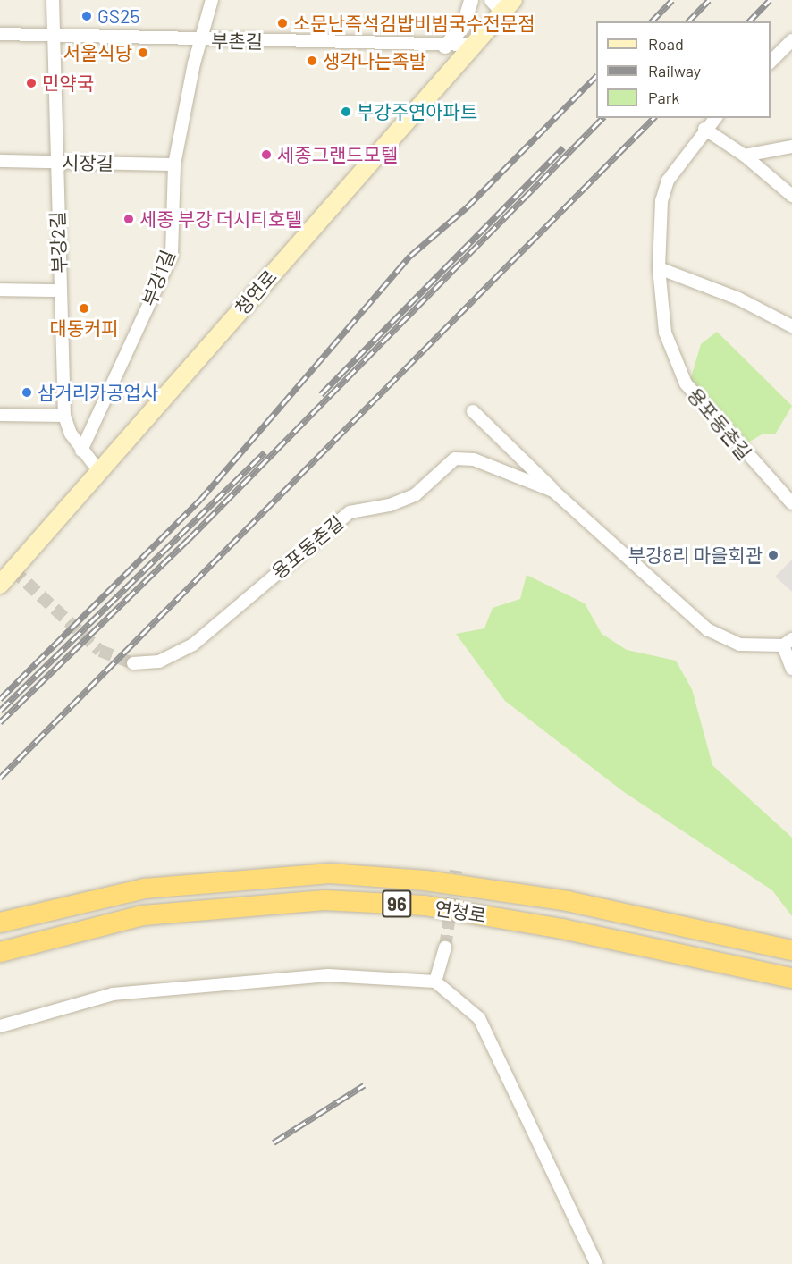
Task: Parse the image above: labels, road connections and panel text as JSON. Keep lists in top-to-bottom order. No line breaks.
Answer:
{"streets":{"highway":["96","연청로"],"main road":["청연로"],"street":["부촌길","시장길","부강2길","부강1길","용포동촌길"]},"crossings":[["부촌길","부강2길"],["부촌길","부강1길"],["부촌길","청연로"],["시장길","부강2길"],["시장길","부강1길"],["부강2길","부강1길"],["부강2길","청연로"]],"places":["GS25","소문난즉석김밥비빔국수전문점","서울식당","생각나는족발","민약국","부강주연아파트","세종그랜드모텔","세종 부강 더시티호텔","대동커피","삼거리카공업사","부강8리 마을회관"],"legend":["Road","Railway","Park"]}
